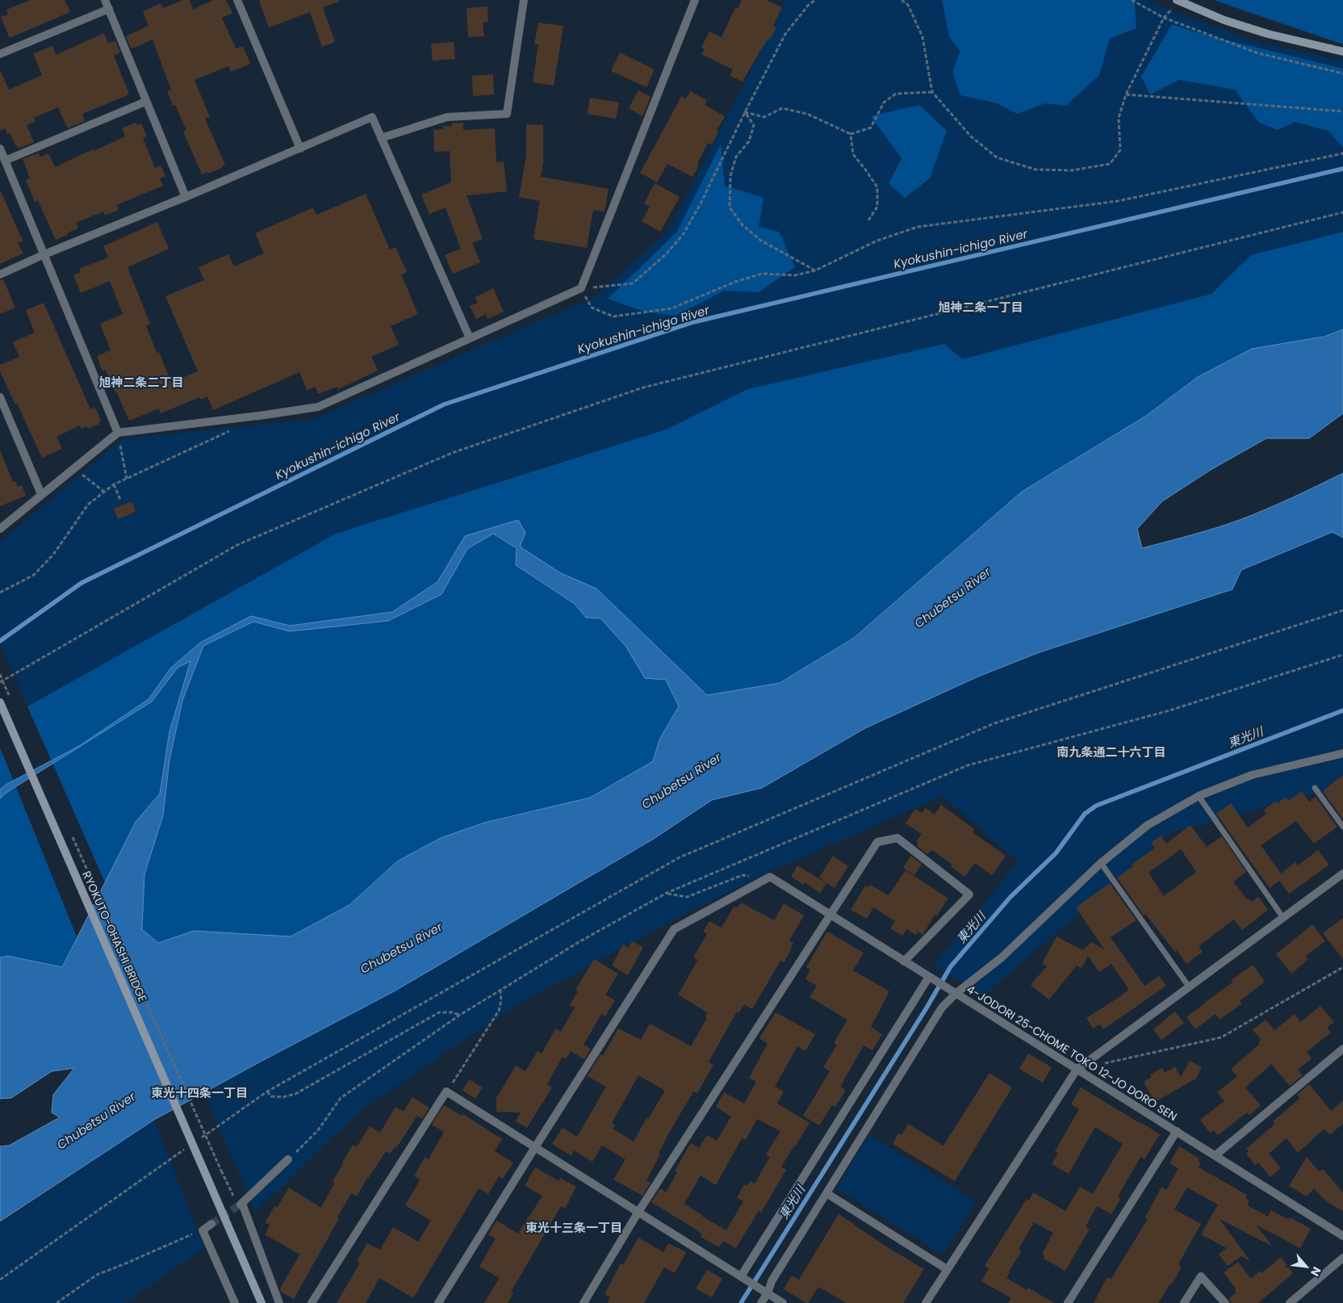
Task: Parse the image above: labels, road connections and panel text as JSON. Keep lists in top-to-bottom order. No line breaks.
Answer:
{"streets":{"main road":["RYOKUTO-OHASHI BRIDGE"],"street":["4-JODORI 25-CHOME TOKO 12-JO DORO SEN"]},"districts":["旭神二条一丁目","旭神二条二丁目","南九条通二十六丁目","東光十四条一丁目","東光十三条一丁目"],"water":["Kyokushin-ichigo River","Chubetsu River","東光川"],"north":"bottom right"}
